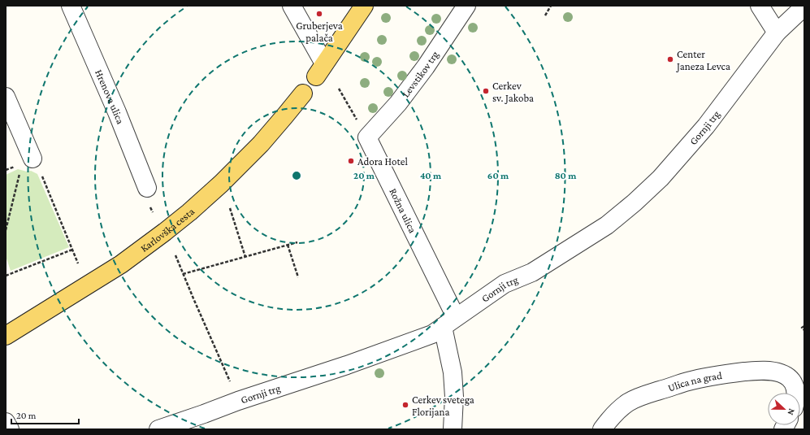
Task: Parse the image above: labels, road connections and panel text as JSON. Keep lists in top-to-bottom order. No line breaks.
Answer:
{"streets":{"main road":["Karlovška cesta"],"street":["Levstikov trg","Hrenova ulica","Gornji trg","Rožna ulica","Ulica na grad"]},"crossings":[["Levstikov trg","Rožna ulica"],["Gornji trg","Rožna ulica"]],"places":["Gruberjeva palača","Center Janeza Levca","Cerkev sv. Jakoba","Adora Hotel","Cerkev svetega Florijana"],"scale_bar":"20 m","north":"right","rings":["20 m","40 m","60 m","80 m"]}
